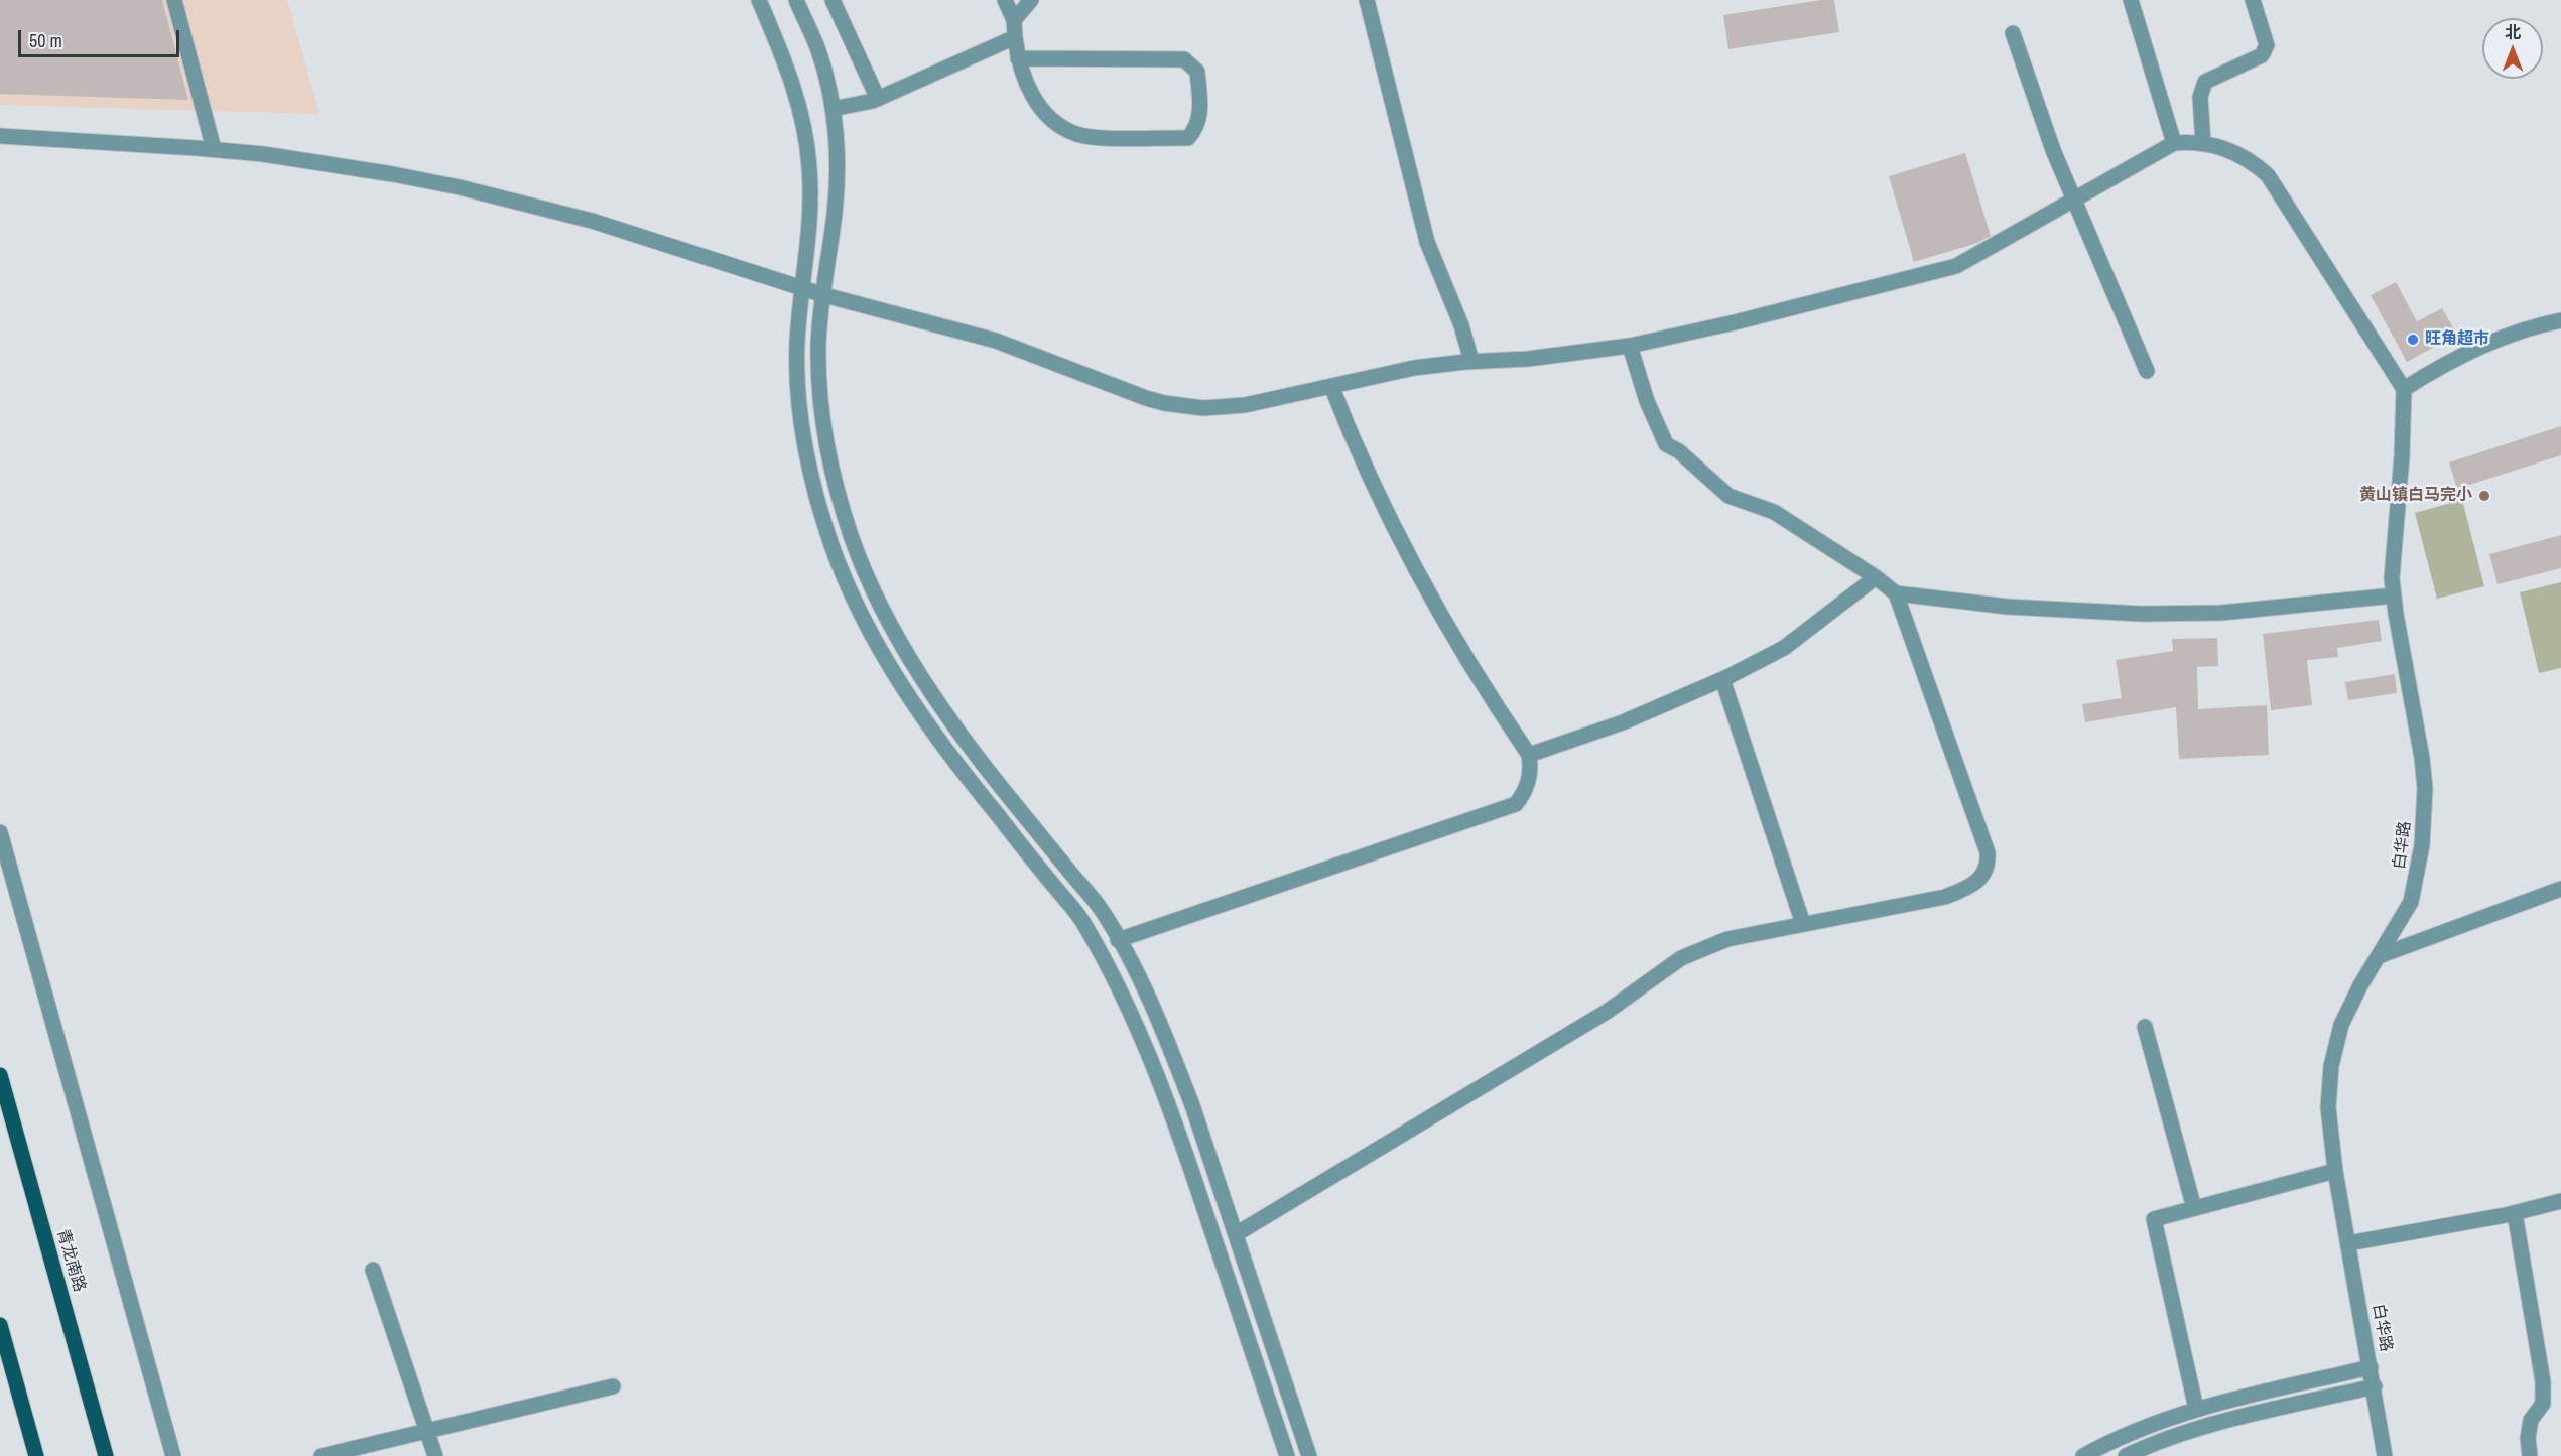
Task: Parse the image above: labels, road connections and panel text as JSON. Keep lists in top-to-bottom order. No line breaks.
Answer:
{"streets":{"main road":["青龙南路"],"street":["白华路"]},"places":["旺角超市","黄山镇白马完小"],"scale_bar":"50 m","north":"top"}
